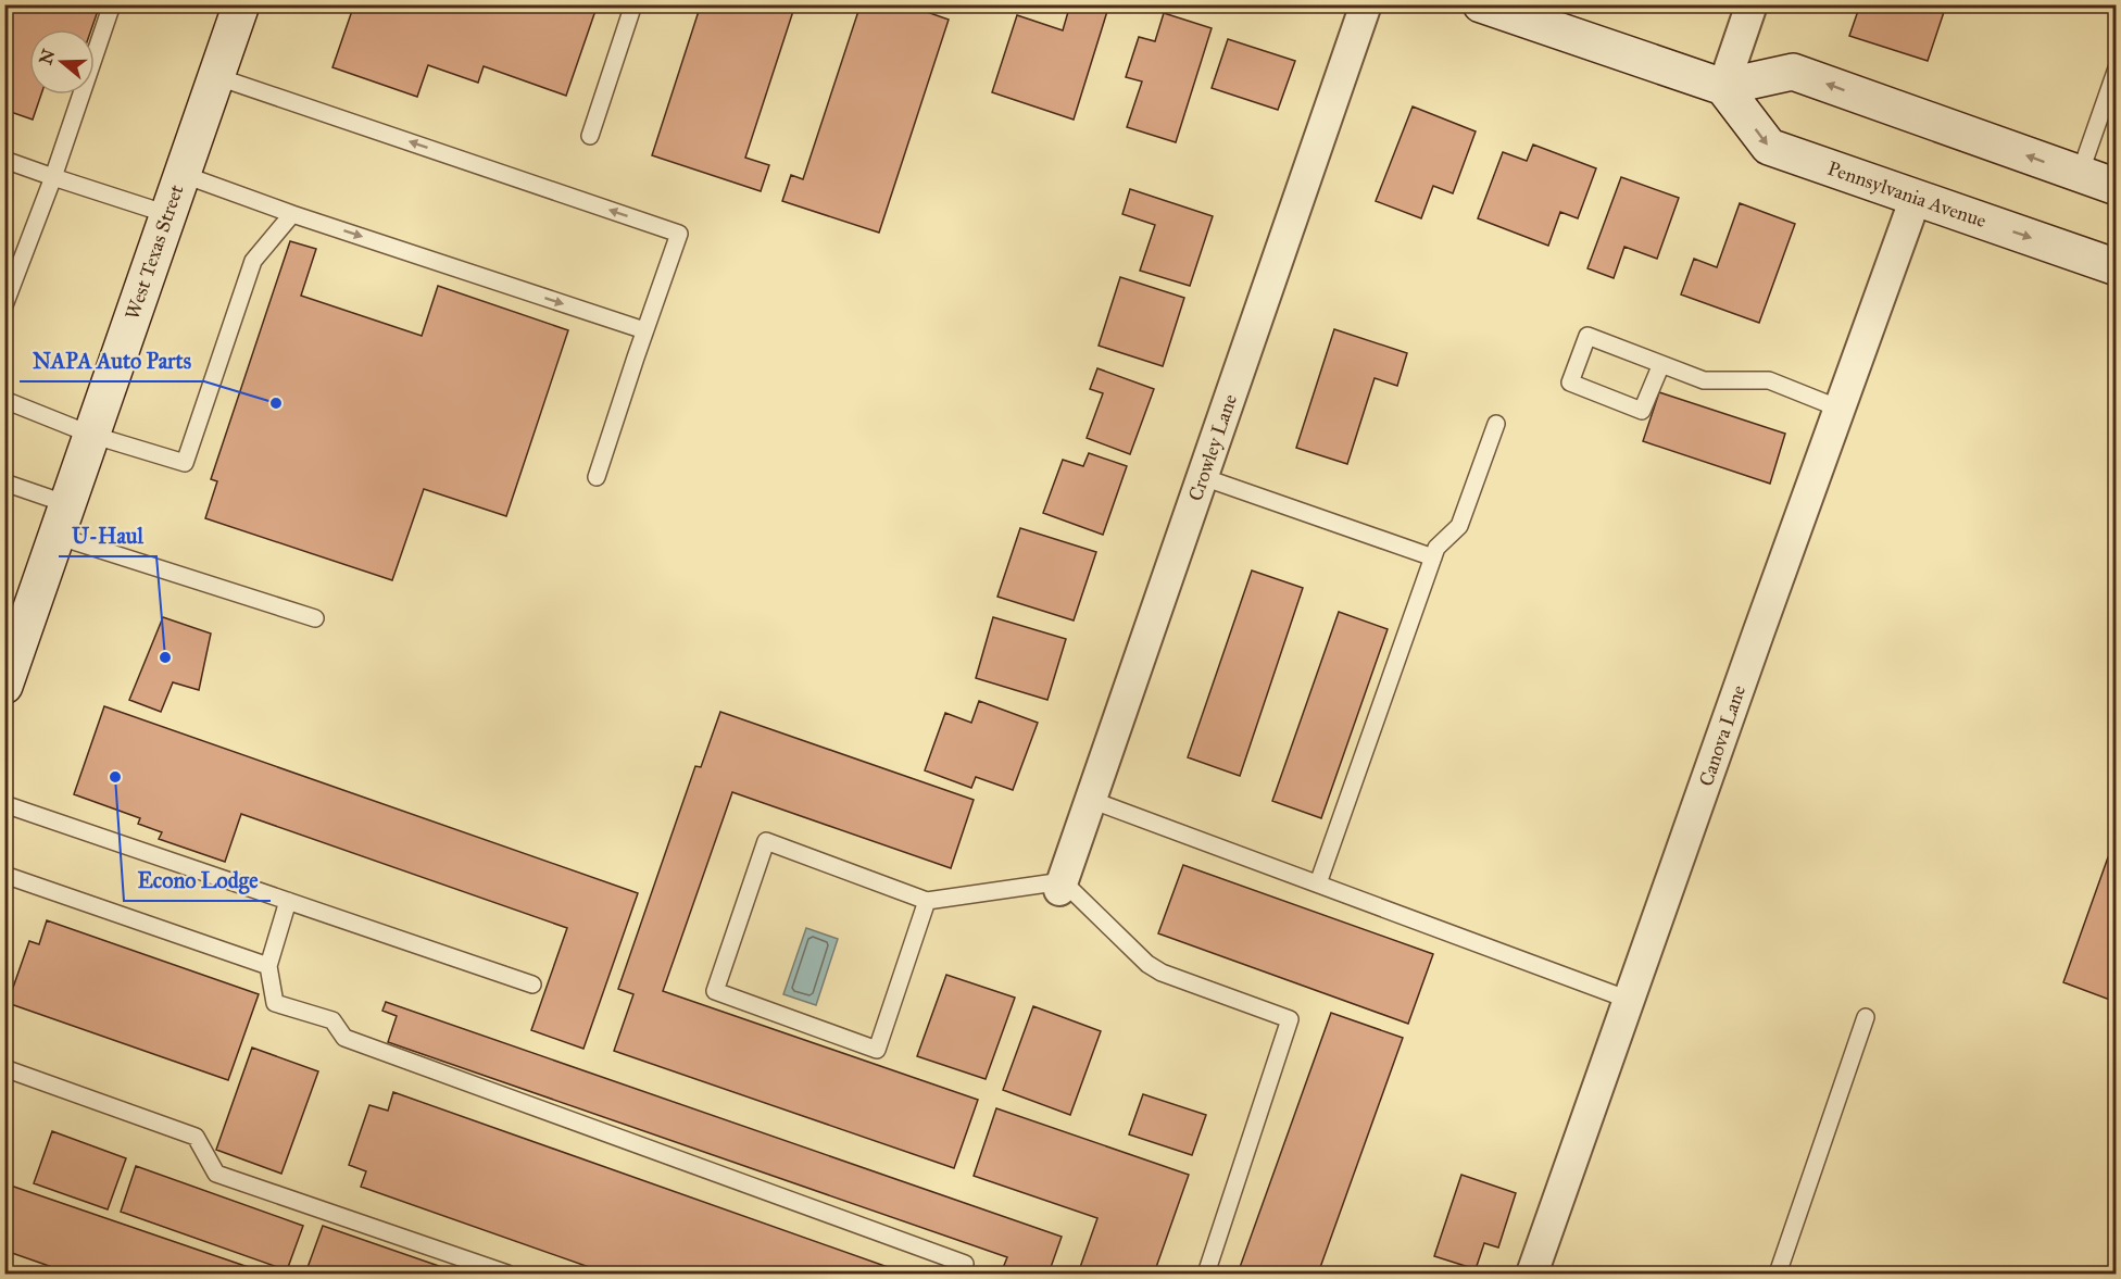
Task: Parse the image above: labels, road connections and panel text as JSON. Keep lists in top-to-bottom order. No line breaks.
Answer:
{"streets":{"main road":["Pennsylvania Avenue","West Texas Street"],"street":["Crowley Lane","Canova Lane"]},"crossings":[["Pennsylvania Avenue","Canova Lane"]],"places":["NAPA Auto Parts","U-Haul","Econo Lodge"],"north":"left"}
